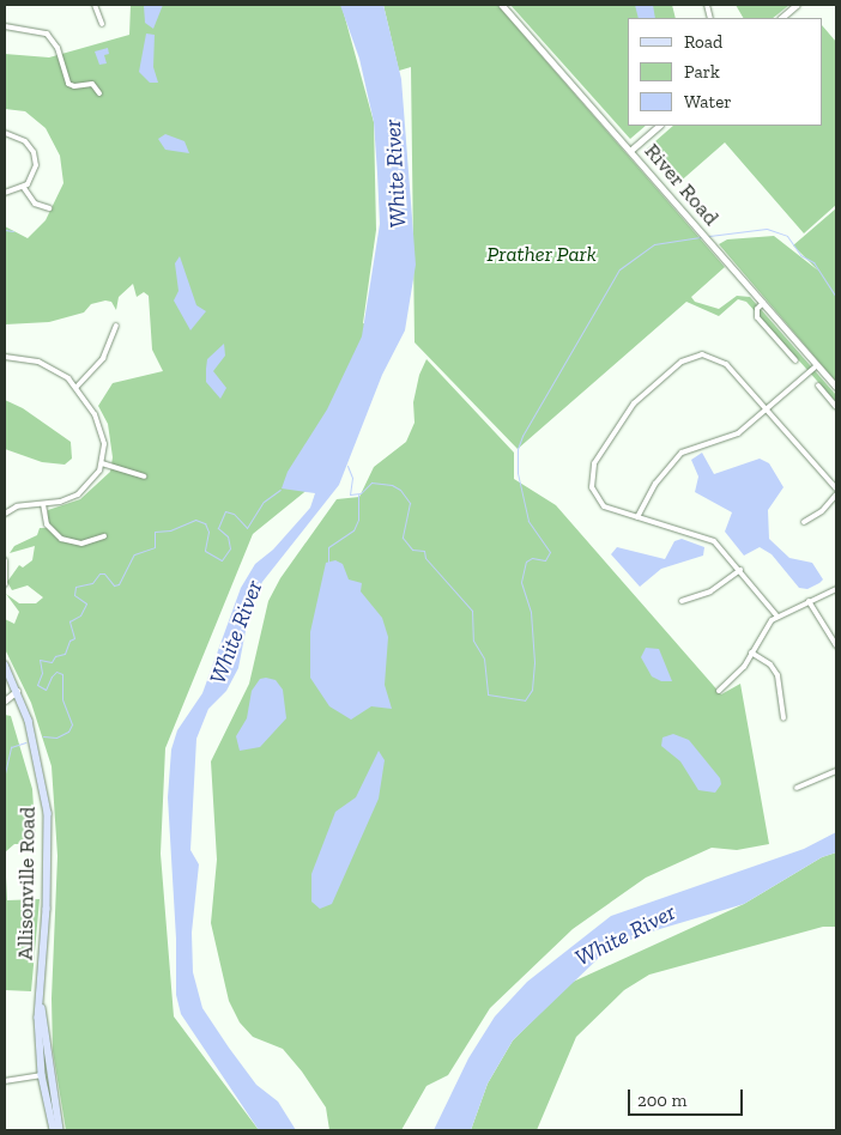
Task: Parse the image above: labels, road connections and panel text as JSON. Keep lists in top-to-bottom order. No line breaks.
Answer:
{"streets":{"main road":["Allisonville Road"],"street":["River Road"]},"water":["White River"],"parks":["Prather Park"],"legend":["Road","Park","Water"],"scale_bar":"200 m"}
